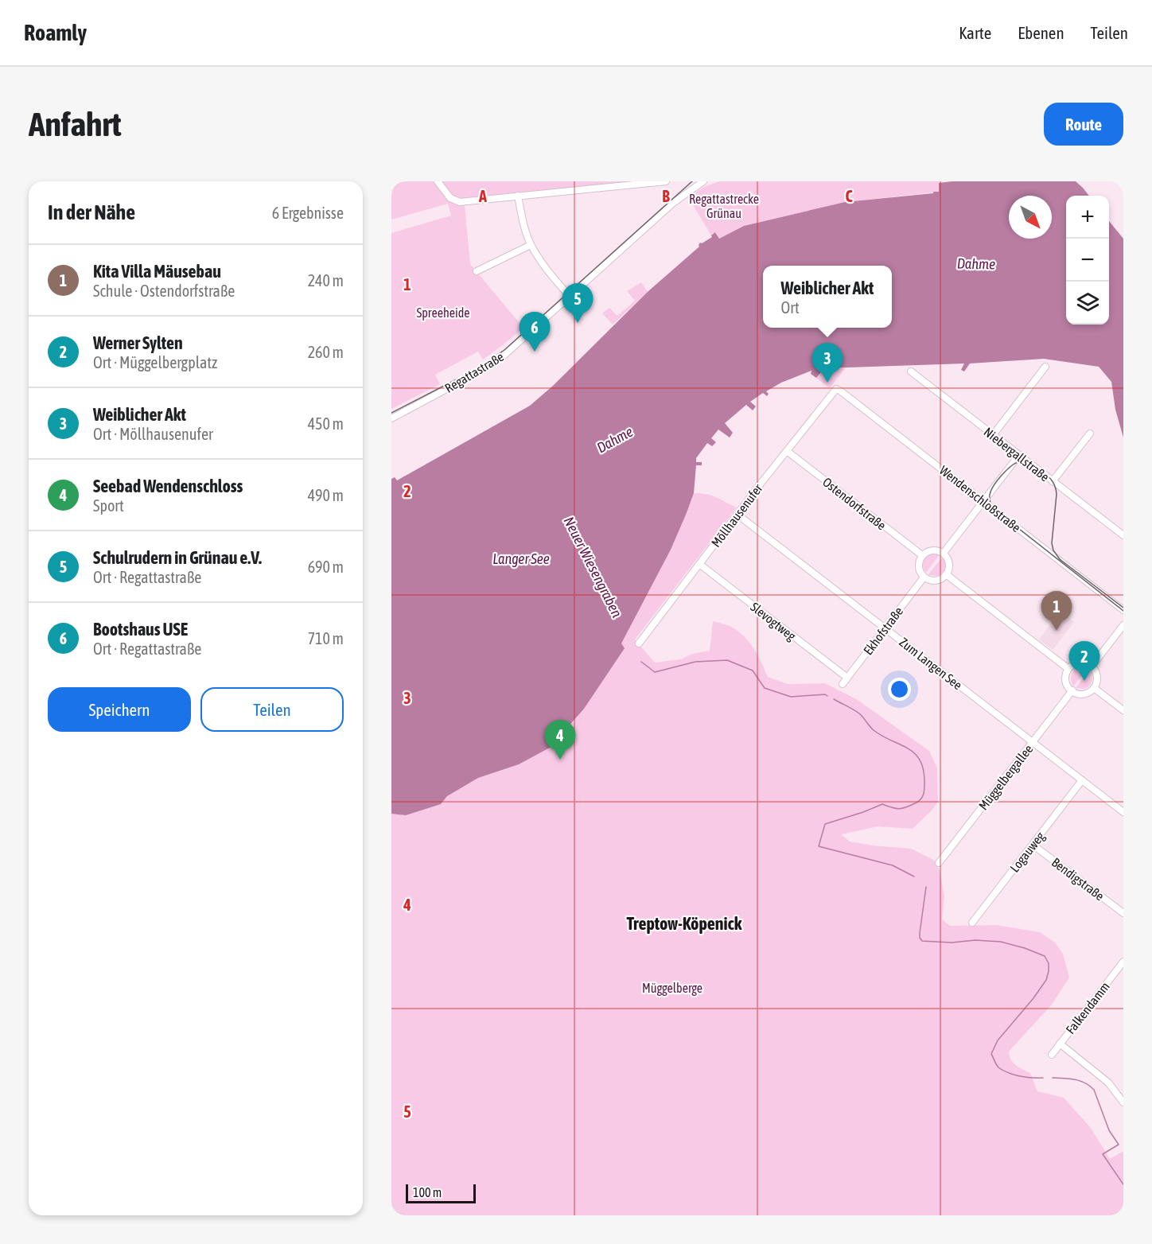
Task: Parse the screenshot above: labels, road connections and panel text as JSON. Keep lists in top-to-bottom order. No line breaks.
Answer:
{"streets":{"street":["Regattastraße","Niebergallstraße","Wendenschloßstraße","Ostendorfstraße","Möllhausenufer","Slevogtweg","Ekhofstraße","Zum Langen See","Müggelbergallee","Logauweg","Bendigstraße","Falkendamm"]},"crossings":[["Wendenschloßstraße","Möllhausenufer"],["Ostendorfstraße","Möllhausenufer"],["Ostendorfstraße","Ekhofstraße"],["Möllhausenufer","Slevogtweg"],["Möllhausenufer","Zum Langen See"],["Slevogtweg","Ekhofstraße"],["Ekhofstraße","Zum Langen See"],["Zum Langen See","Müggelbergallee"],["Zum Langen See","Logauweg"],["Logauweg","Bendigstraße"]],"districts":["Treptow-Köpenick"],"water":["Dahme","Langer See","Neuer Wiesengraben"],"parks":["Regattastrecke Grünau","Spreeheide","Müggelberge"],"scale_bar":"100 m","north":"bottom right","page":{"header":"Roamly","nav":["Karte","Ebenen","Teilen"],"buttons":["Route",["Speichern","Teilen"]],"title":"Anfahrt","heading":["In der Nähe","6 Ergebnisse"],"map_buttons":["+","−"],"list":[{"mark":"1","name":"Kita Villa Mäusebau","note":"Schule · Ostendorfstraße","value":"240 m"},{"mark":"2","name":"Werner Sylten","note":"Ort · Müggelbergplatz","value":"260 m"},{"mark":"3","name":"Weiblicher Akt","note":"Ort · Möllhausenufer","value":"450 m"},{"mark":"4","name":"Seebad Wendenschloss","note":"Sport","value":"490 m"},{"mark":"5","name":"Schulrudern in Grünau e.V.","note":"Ort · Regattastraße","value":"690 m"},{"mark":"6","name":"Bootshaus USE","note":"Ort · Regattastraße","value":"710 m"}],"popup":["Weiblicher Akt","Ort"],"pins":["5","6","3","1","2","4"],"scale":"100 m"},"grid":{"columns":["A","B","C"],"rows":["1","2","3","4","5"]}}
